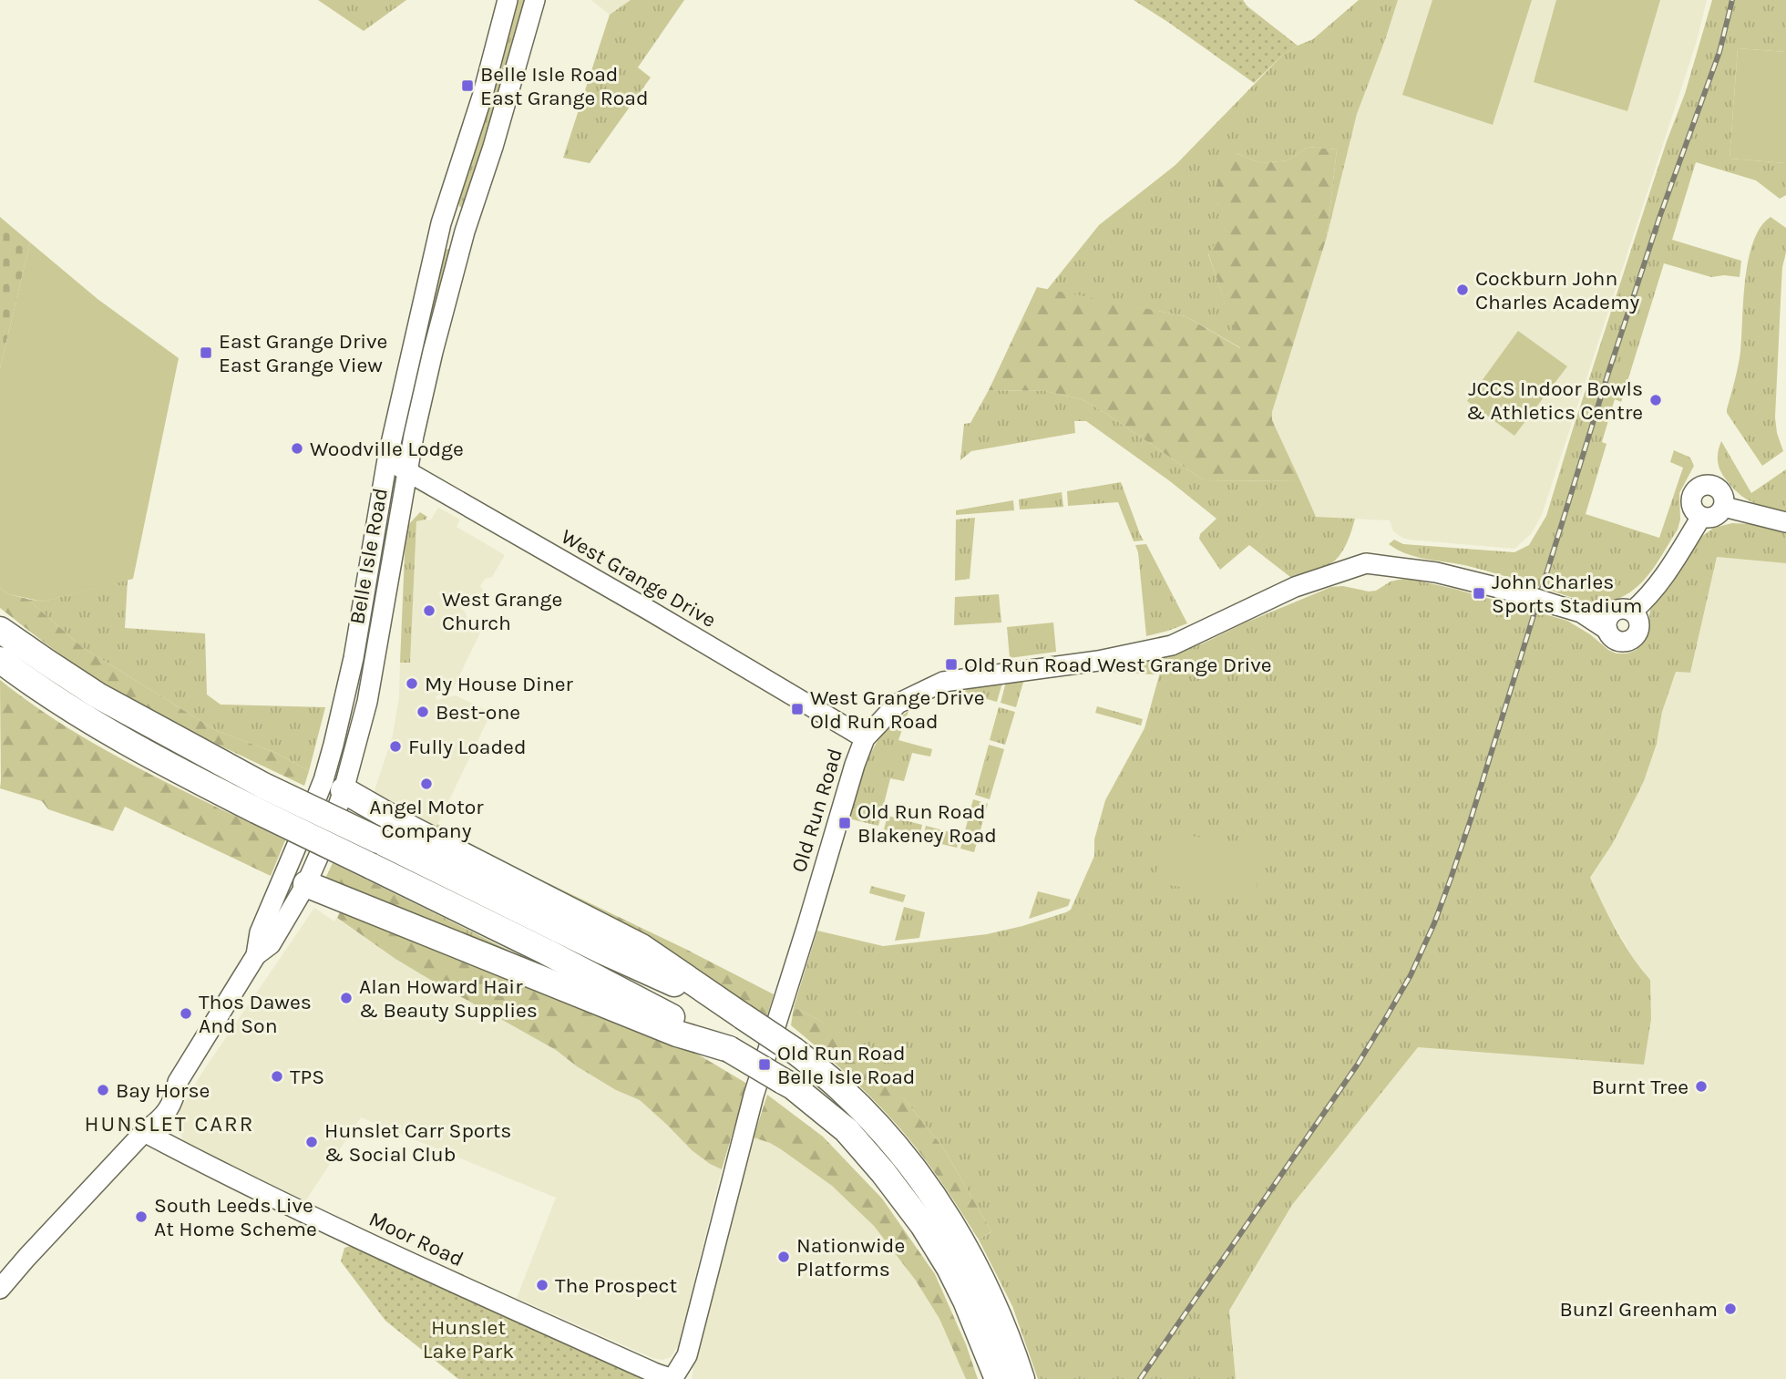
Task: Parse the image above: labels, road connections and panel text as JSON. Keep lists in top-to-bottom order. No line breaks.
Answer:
{"streets":{"street":["Belle Isle Road","West Grange Drive","Old Run Road","Moor Road"]},"crossings":[["Belle Isle Road","West Grange Drive"],["Belle Isle Road","Moor Road"],["West Grange Drive","Old Run Road"],["Old Run Road","Moor Road"]],"districts":["HUNSLET CARR"],"parks":["Hunslet Lake Park"],"places":{"transit":["Belle Isle Road East Grange Road","East Grange Drive East Grange View","John Charles Sports Stadium","Old Run Road West Grange Drive","West Grange Drive Old Run Road","Old Run Road Blakeney Road","Old Run Road Belle Isle Road"],"other":["Cockburn John Charles Academy","JCCS Indoor Bowls & Athletics Centre","Woodville Lodge","West Grange Church","My House Diner","Best-one","Fully Loaded","Angel Motor Company","Alan Howard Hair & Beauty Supplies","Thos Dawes And Son","TPS","Burnt Tree","Bay Horse","Hunslet Carr Sports & Social Club","South Leeds Live At Home Scheme","Nationwide Platforms","The Prospect","Bunzl Greenham"]}}
